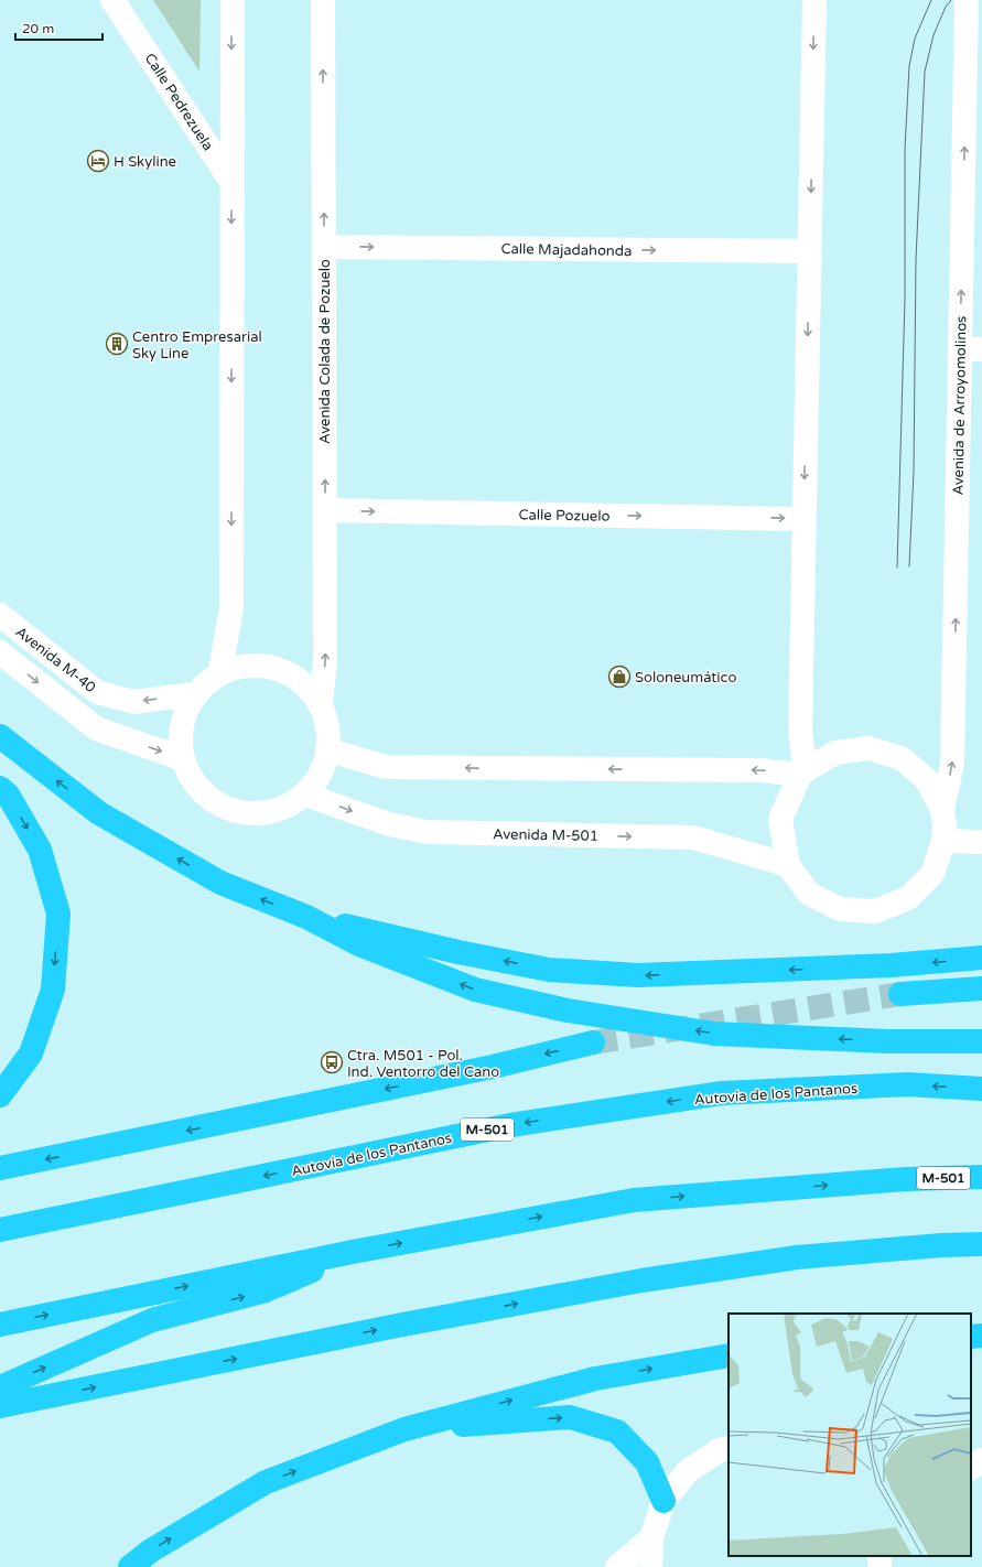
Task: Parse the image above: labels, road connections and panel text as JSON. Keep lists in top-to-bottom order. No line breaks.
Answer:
{"streets":{"highway":["Autovía de los Pantanos","M-501"],"street":["Calle Pedrezuela","Calle Majadahonda","Avenida Colada de Pozuelo","Avenida de Arroyomolinos","Calle Pozuelo","Avenida M-40","Avenida M-501"]},"crossings":[["Calle Majadahonda","Avenida Colada de Pozuelo"],["Avenida Colada de Pozuelo","Calle Pozuelo"],["Avenida Colada de Pozuelo","Avenida M-40"],["Avenida Colada de Pozuelo","Avenida M-501"],["Avenida M-40","Avenida M-501"]],"one_way":["Calle Majadahonda","Calle Pozuelo"],"places":{"hotel":["H Skyline"],"building":["Centro Empresarial Sky Line"],"shop":["Soloneumático"],"bus stop":["Ctra. M501 - Pol. Ind. Ventorro del Cano"]},"scale_bar":"20 m"}
